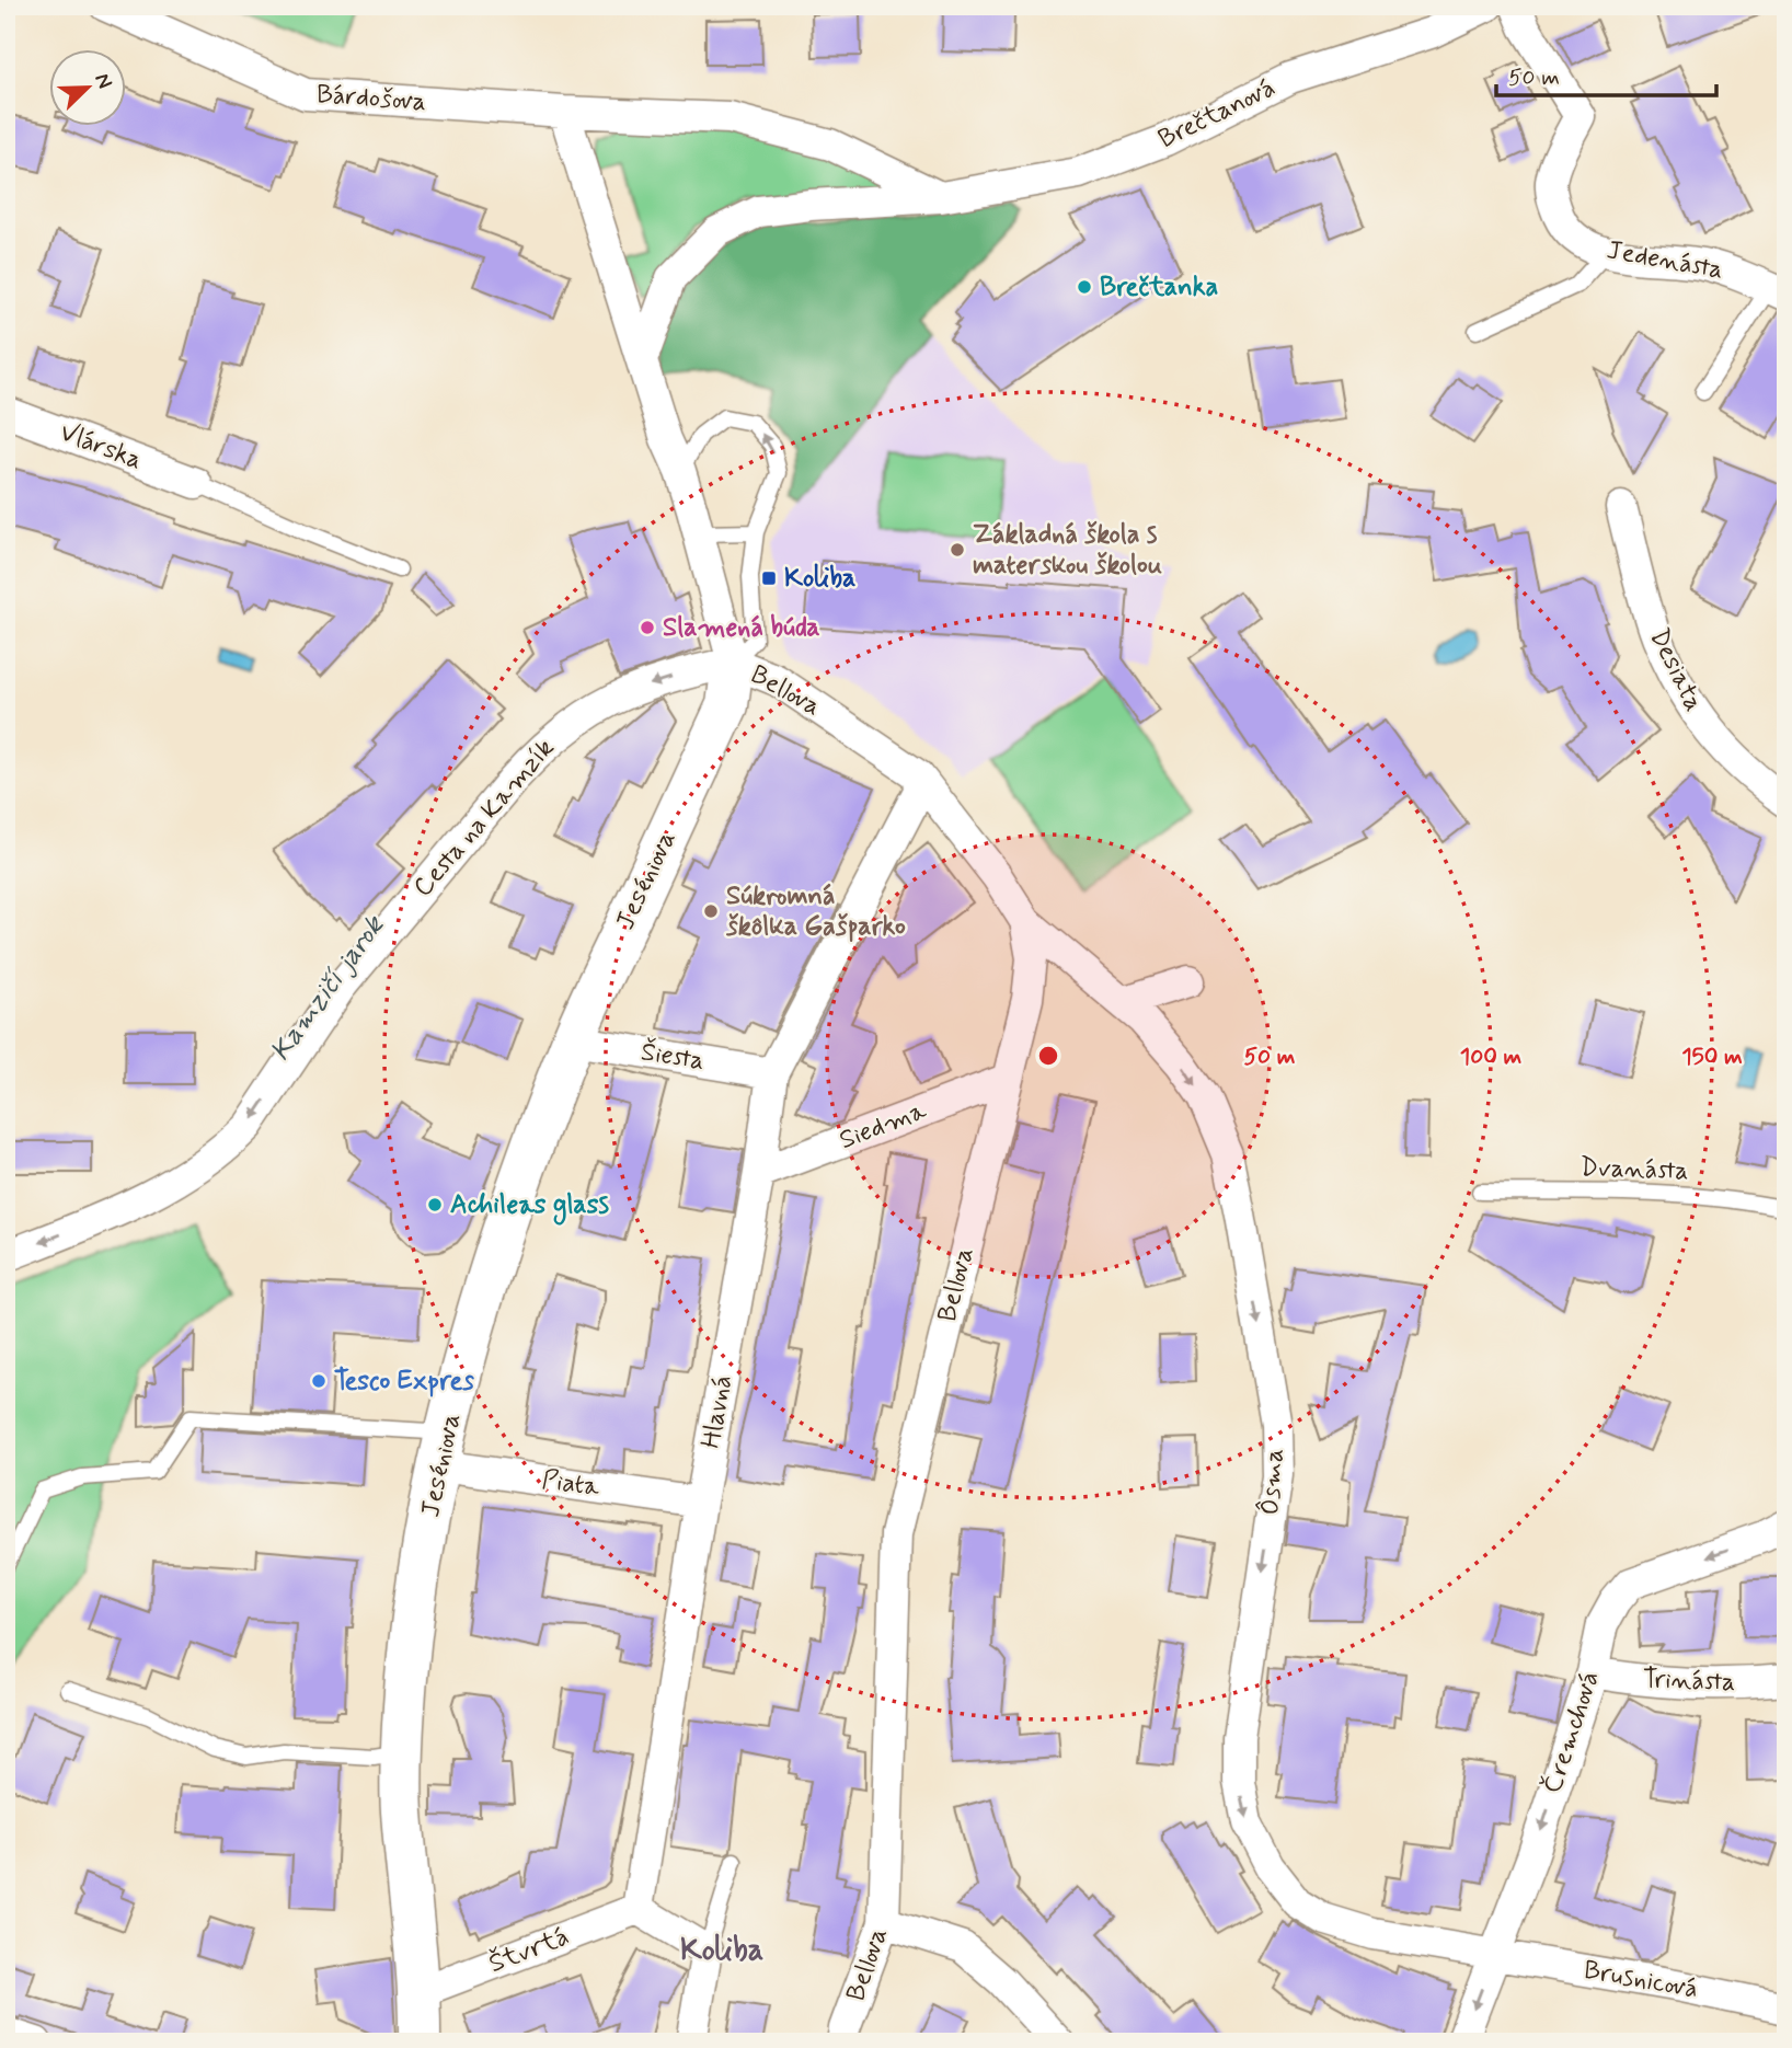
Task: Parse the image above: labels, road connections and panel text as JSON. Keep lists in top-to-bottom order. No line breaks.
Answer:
{"streets":{"street":["Bárdošova","Brečtanová","Jedenásta","Vlárska","Desiata","Bellova","Cesta na Kamzík","Jeséniova","Šiesta","Siedma","Hlavná","Ôsma","Piata","Trinásta","Čremchová","Štvrtá","Brusnicová"],"lane":["Dvanásta"]},"crossings":[["Bellova","Cesta na Kamzík"],["Bellova","Jeséniova"],["Bellova","Siedma"],["Bellova","Hlavná"],["Bellova","Ôsma"],["Cesta na Kamzík","Jeséniova"],["Jeséniova","Šiesta"],["Jeséniova","Piata"],["Jeséniova","Štvrtá"],["Šiesta","Hlavná"],["Siedma","Hlavná"],["Hlavná","Piata"],["Hlavná","Štvrtá"],["Ôsma","Čremchová"],["Ôsma","Brusnicová"],["Trinásta","Čremchová"],["Čremchová","Brusnicová"]],"one_way":["Cesta na Kamzík","Ôsma","Čremchová"],"districts":["Koliba"],"water":["Kamzičí jarok"],"places":{"other":["Brečtanka","Základná škola s materskou školou","Slamená búda","Súkromná škôlka Gašparko","Achileas glass","Tesco Expres"],"transit":["Koliba"]},"scale_bar":"50 m","north":"top right","rings":["50 m","100 m","150 m"]}
